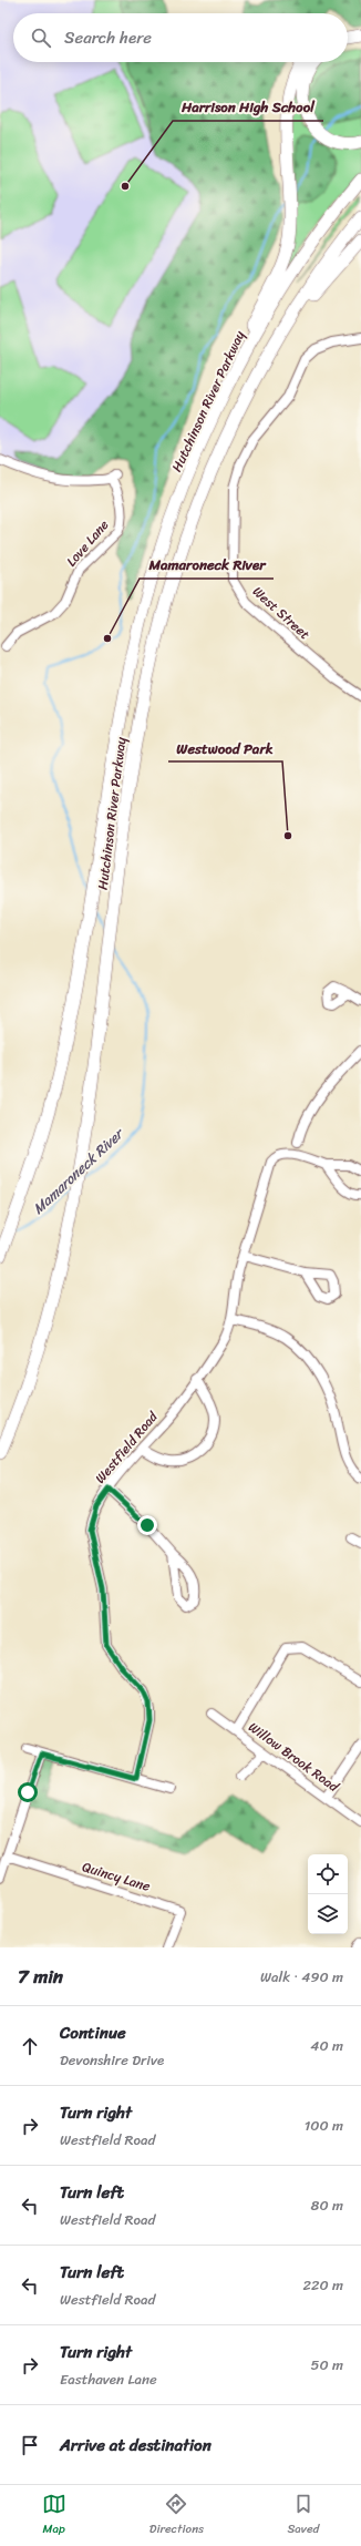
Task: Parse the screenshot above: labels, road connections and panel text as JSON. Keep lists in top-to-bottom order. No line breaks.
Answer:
{"streets":{"highway":["Hutchinson River Parkway"],"street":["Love Lane","West Street","Westfield Road","Willow Brook Road","Quincy Lane"]},"water":["Mamaroneck River"],"places":["Harrison High School","Mamaroneck River","Westwood Park"],"page":{"search":"Search here","heading":["7 min","Walk · 490 m"],"list":[["Continue","Devonshire Drive","40 m"],["Turn right","Westfield Road","100 m"],["Turn left","Westfield Road","80 m"],["Turn left","Westfield Road","220 m"],["Turn right","Easthaven Lane","50 m"],"Arrive at destination"],"nav":["Map","Directions","Saved"]}}
